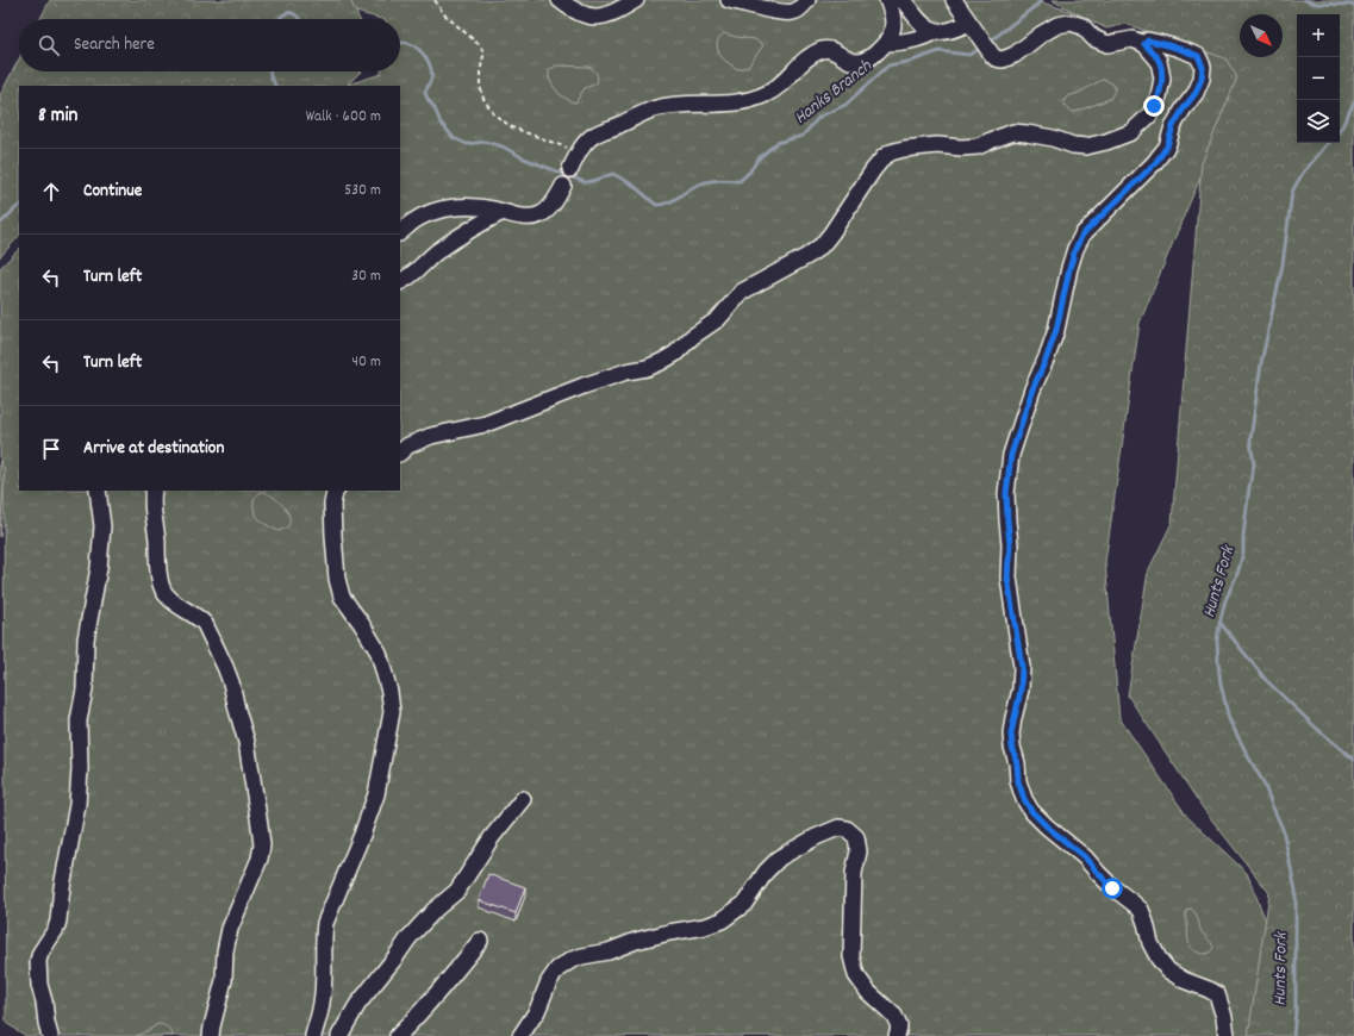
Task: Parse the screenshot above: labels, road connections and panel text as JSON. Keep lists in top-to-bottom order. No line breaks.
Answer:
{"water":["Hanks Branch","Hunts Fork"],"north":"bottom right","page":{"map_buttons":["+","−"],"search":"Search here","heading":["8 min","Walk · 600 m"],"list":[["Continue","530 m"],["Turn left","30 m"],["Turn left","40 m"],"Arrive at destination"]}}
